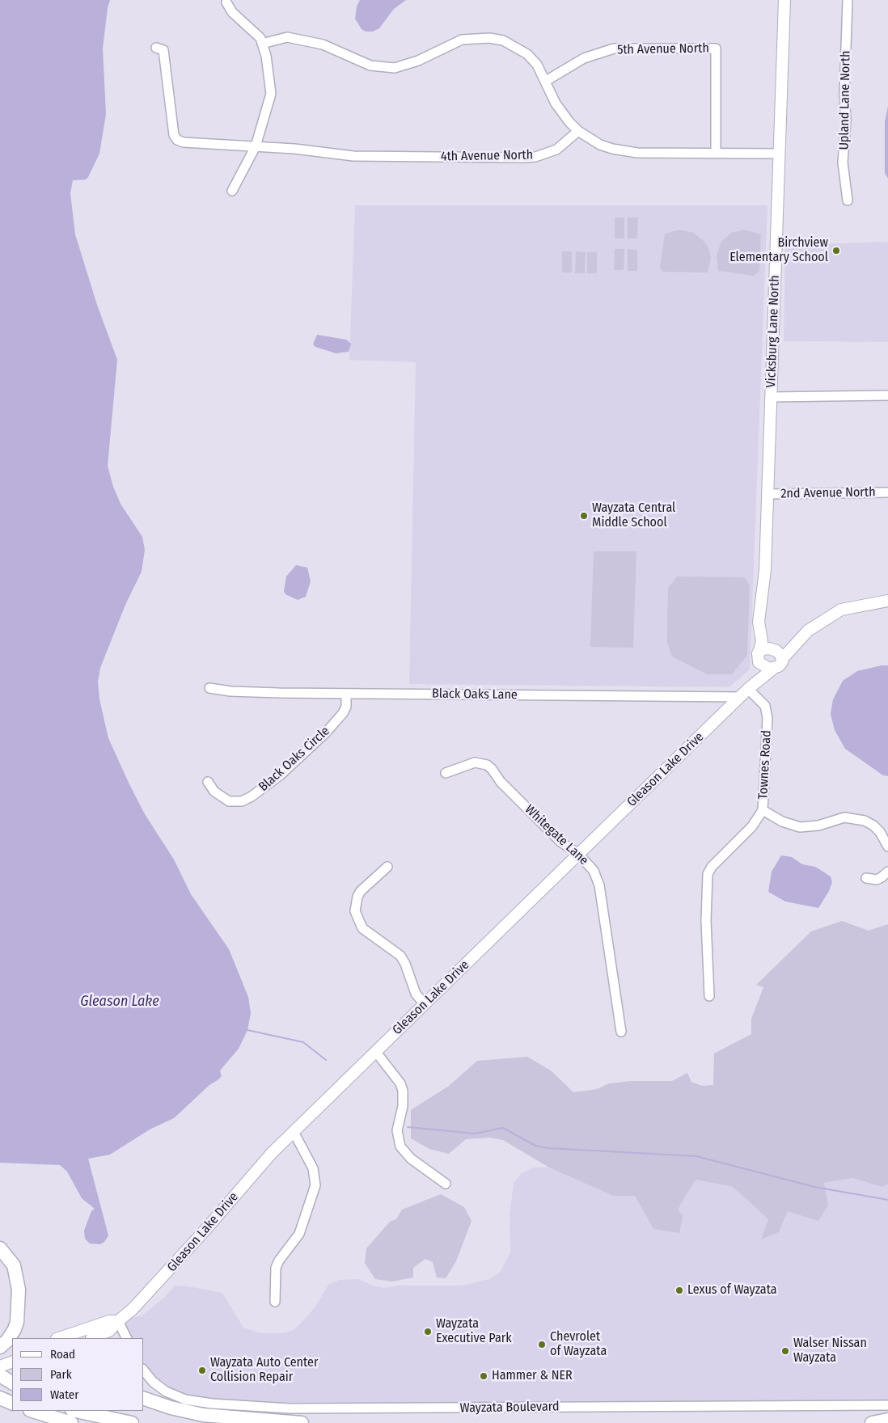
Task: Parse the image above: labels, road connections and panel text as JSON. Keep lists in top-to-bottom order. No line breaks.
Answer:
{"streets":{"main road":["Vicksburg Lane North","Gleason Lake Drive"],"street":["5th Avenue North","Upland Lane North","4th Avenue North","2nd Avenue North","Black Oaks Lane","Black Oaks Circle","Townes Road","Whitegate Lane","Wayzata Boulevard"]},"crossings":[["Vicksburg Lane North","2nd Avenue North"],["Vicksburg Lane North","Gleason Lake Drive"],["Black Oaks Lane","Black Oaks Circle"],["Black Oaks Lane","Townes Road"],["Black Oaks Lane","Gleason Lake Drive"],["Townes Road","Gleason Lake Drive"],["Gleason Lake Drive","Whitegate Lane"]],"water":["Gleason Lake"],"places":["Birchview Elementary School","Wayzata Central Middle School","Lexus of Wayzata","Wayzata Executive Park","Chevrolet of Wayzata","Walser Nissan Wayzata","Wayzata Auto Center Collision Repair","Hammer & NER"],"legend":["Road","Park","Water"]}
